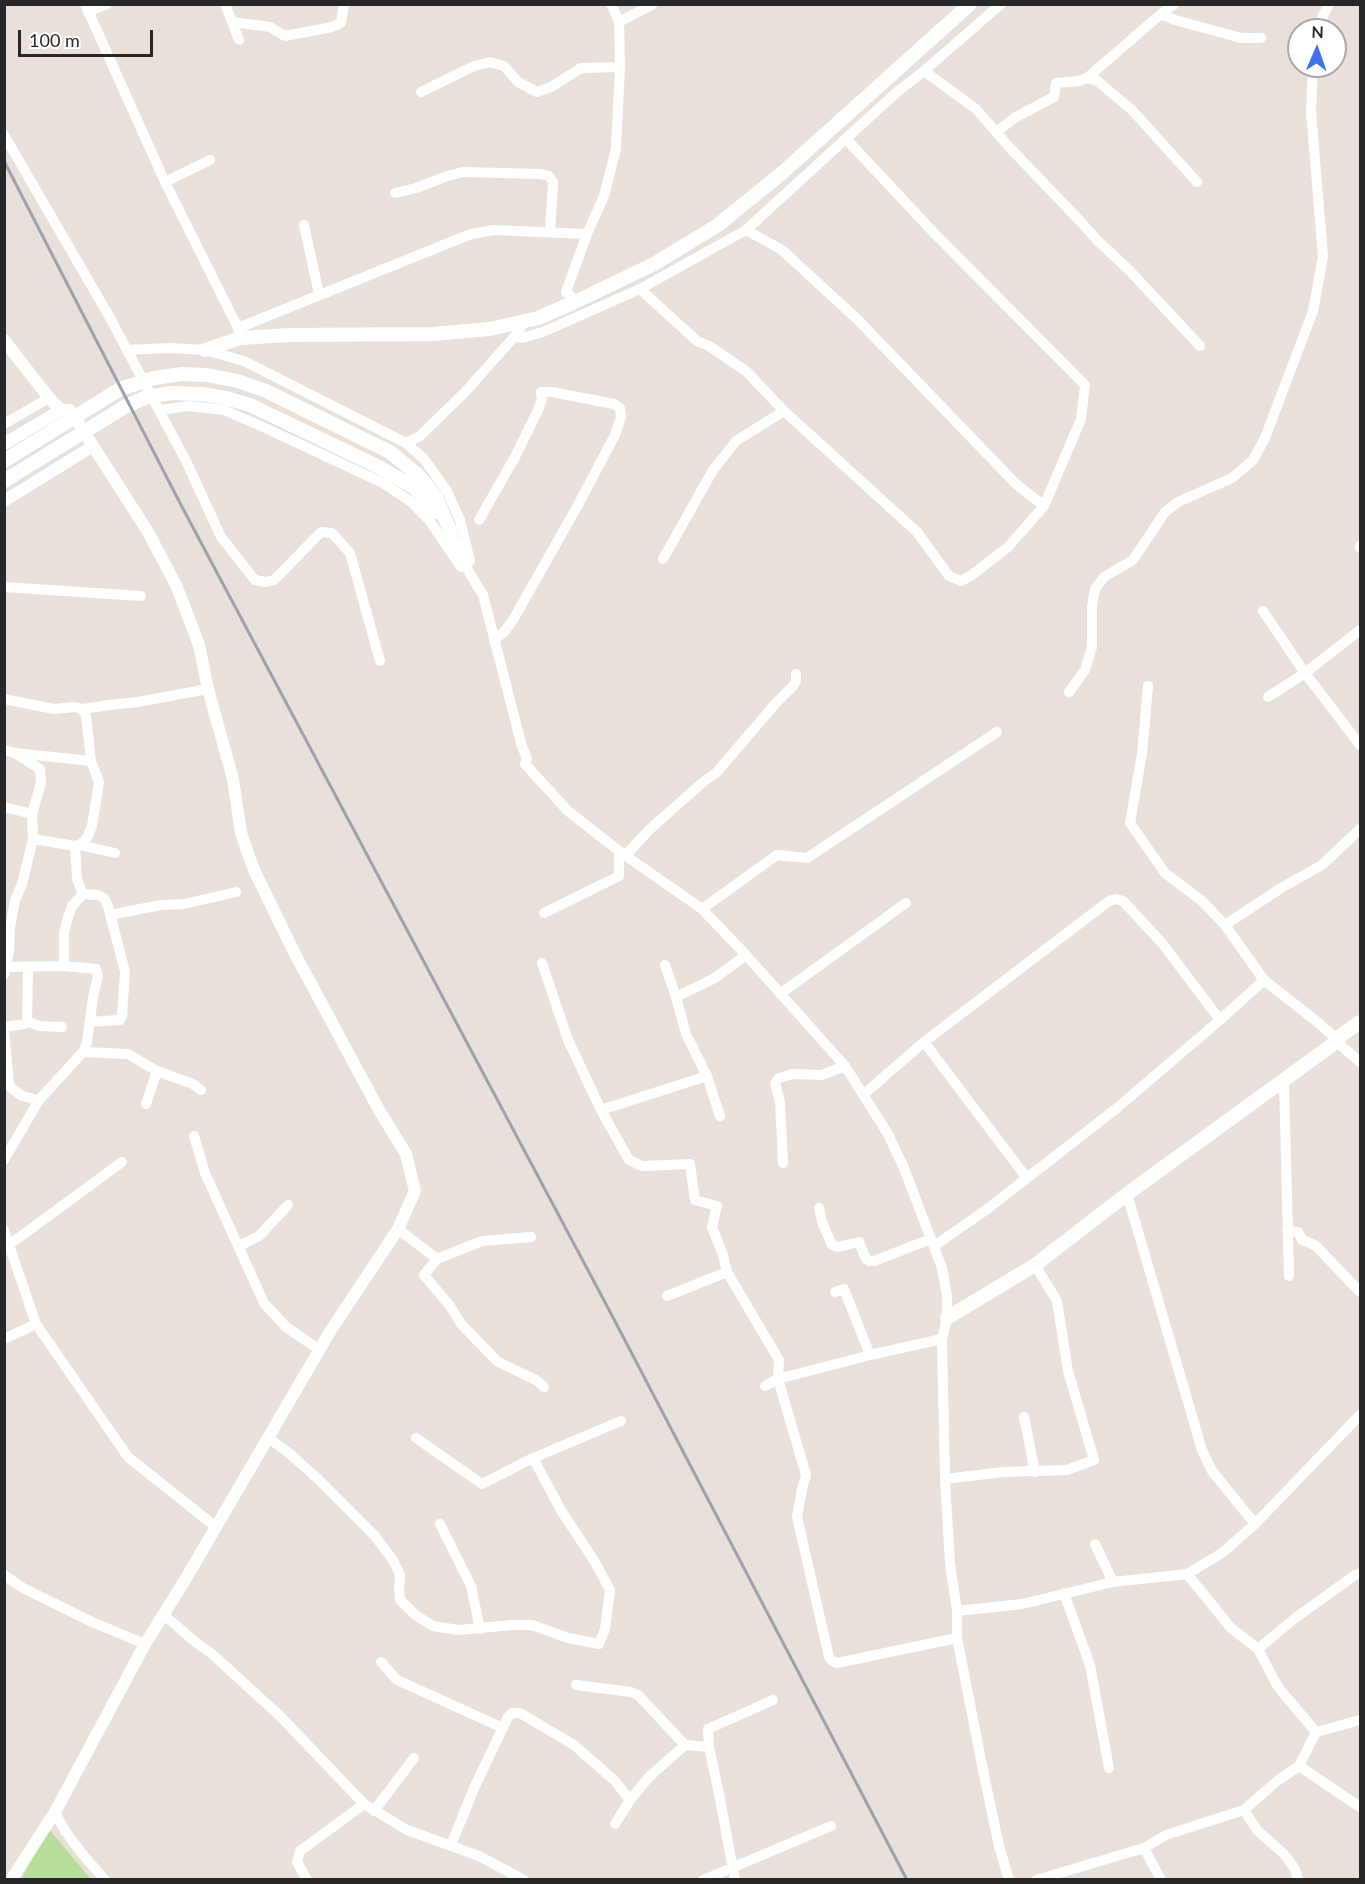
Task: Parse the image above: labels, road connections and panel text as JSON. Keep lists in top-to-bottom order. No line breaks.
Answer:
{"scale_bar":"100 m","north":"top"}
